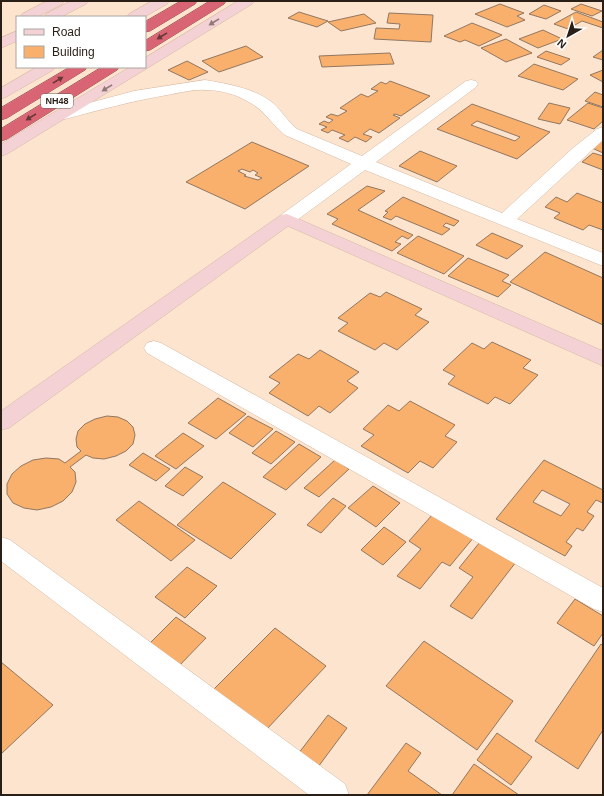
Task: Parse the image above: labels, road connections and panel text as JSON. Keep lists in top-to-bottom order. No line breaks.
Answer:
{"streets":{"highway":["NH48"]},"legend":["Road","Building"],"north":"bottom left"}
